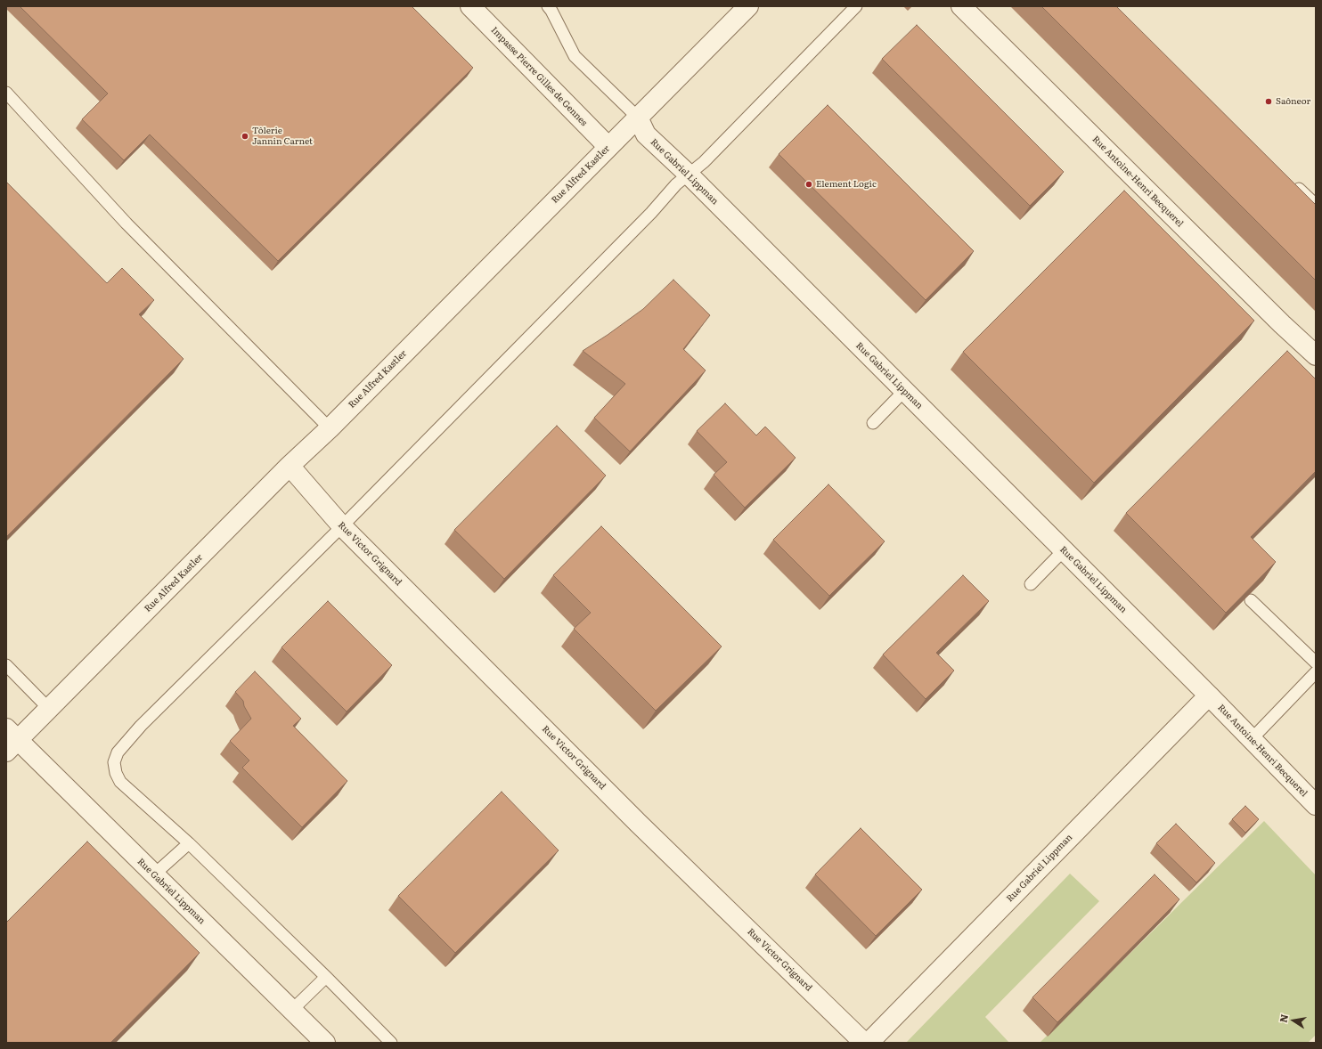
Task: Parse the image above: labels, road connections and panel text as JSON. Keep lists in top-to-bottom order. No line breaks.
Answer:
{"streets":{"street":["Impasse Pierre Gilles de Gennes","Rue Gabriel Lippman","Rue Alfred Kastler","Rue Antoine-Henri Becquerel","Rue Victor Grignard"]},"crossings":[["Impasse Pierre Gilles de Gennes","Rue Alfred Kastler"],["Rue Gabriel Lippman","Rue Alfred Kastler"],["Rue Gabriel Lippman","Rue Antoine-Henri Becquerel"],["Rue Alfred Kastler","Rue Victor Grignard"]],"places":["Saôneor","Tôlerie Jannin Carnet","Element Logic"],"north":"left"}
